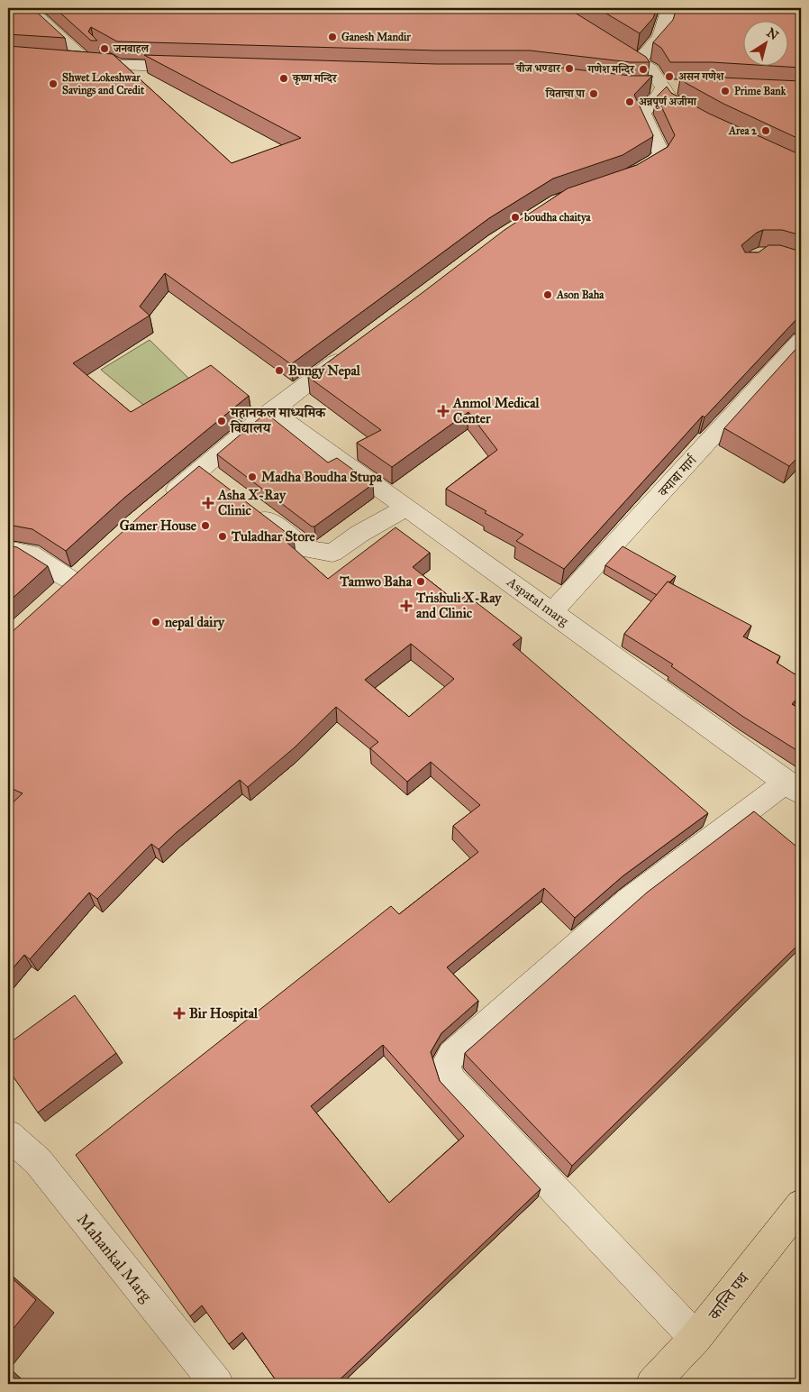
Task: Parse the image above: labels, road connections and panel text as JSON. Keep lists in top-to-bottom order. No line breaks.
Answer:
{"streets":{"main road":["कान्ति पथ"],"street":["क्याबा मार्ग","Aspatal marg","Mahankal Marg"]},"crossings":[["क्याबा मार्ग","Aspatal marg"]],"places":{"other":["Ganesh Mandir","जनबाहल","वीज भण्डार","गणेश मन्दिर","असन गणेश","कृष्ण मन्दिर","Shwet Lokeshwar Savings and Credit","Prime Bank","यिताचा पा","अन्नपूर्ण अजीमा","Area 2","boudha chaitya","Ason Baha","Bungy Nepal","महानकल माध्यमिक विद्यालय","Madha Boudha Stupa","Gamer House","Tuladhar Store","Tamwo Baha","nepal dairy"],"health":["Anmol Medical Center","Asha X-Ray Clinic","Trishuli X-Ray and Clinic","Bir Hospital"]},"north":"top right"}
